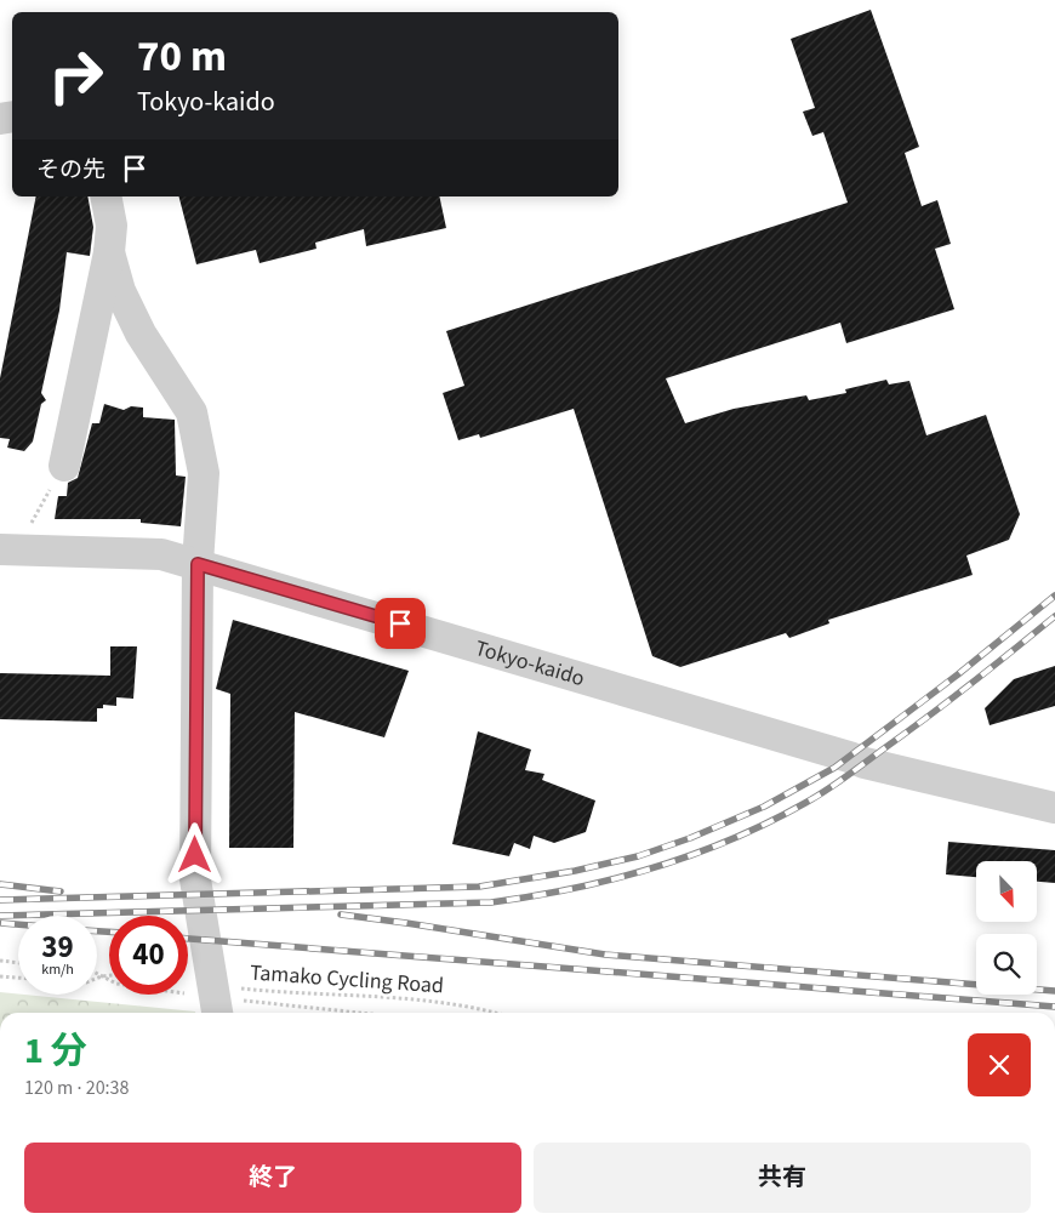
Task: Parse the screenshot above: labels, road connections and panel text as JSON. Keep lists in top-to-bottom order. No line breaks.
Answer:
{"streets":{"street":["Tokyo-kaido"],"path":["Tamako Cycling Road"]},"north":"bottom right","page":{"turn":["70 m","Tokyo-kaido"],"then":"その先","speed":"39 km/h","limit":"40","heading":["1 分","120 m · 20:38"],"buttons":["終了","共有"]}}
